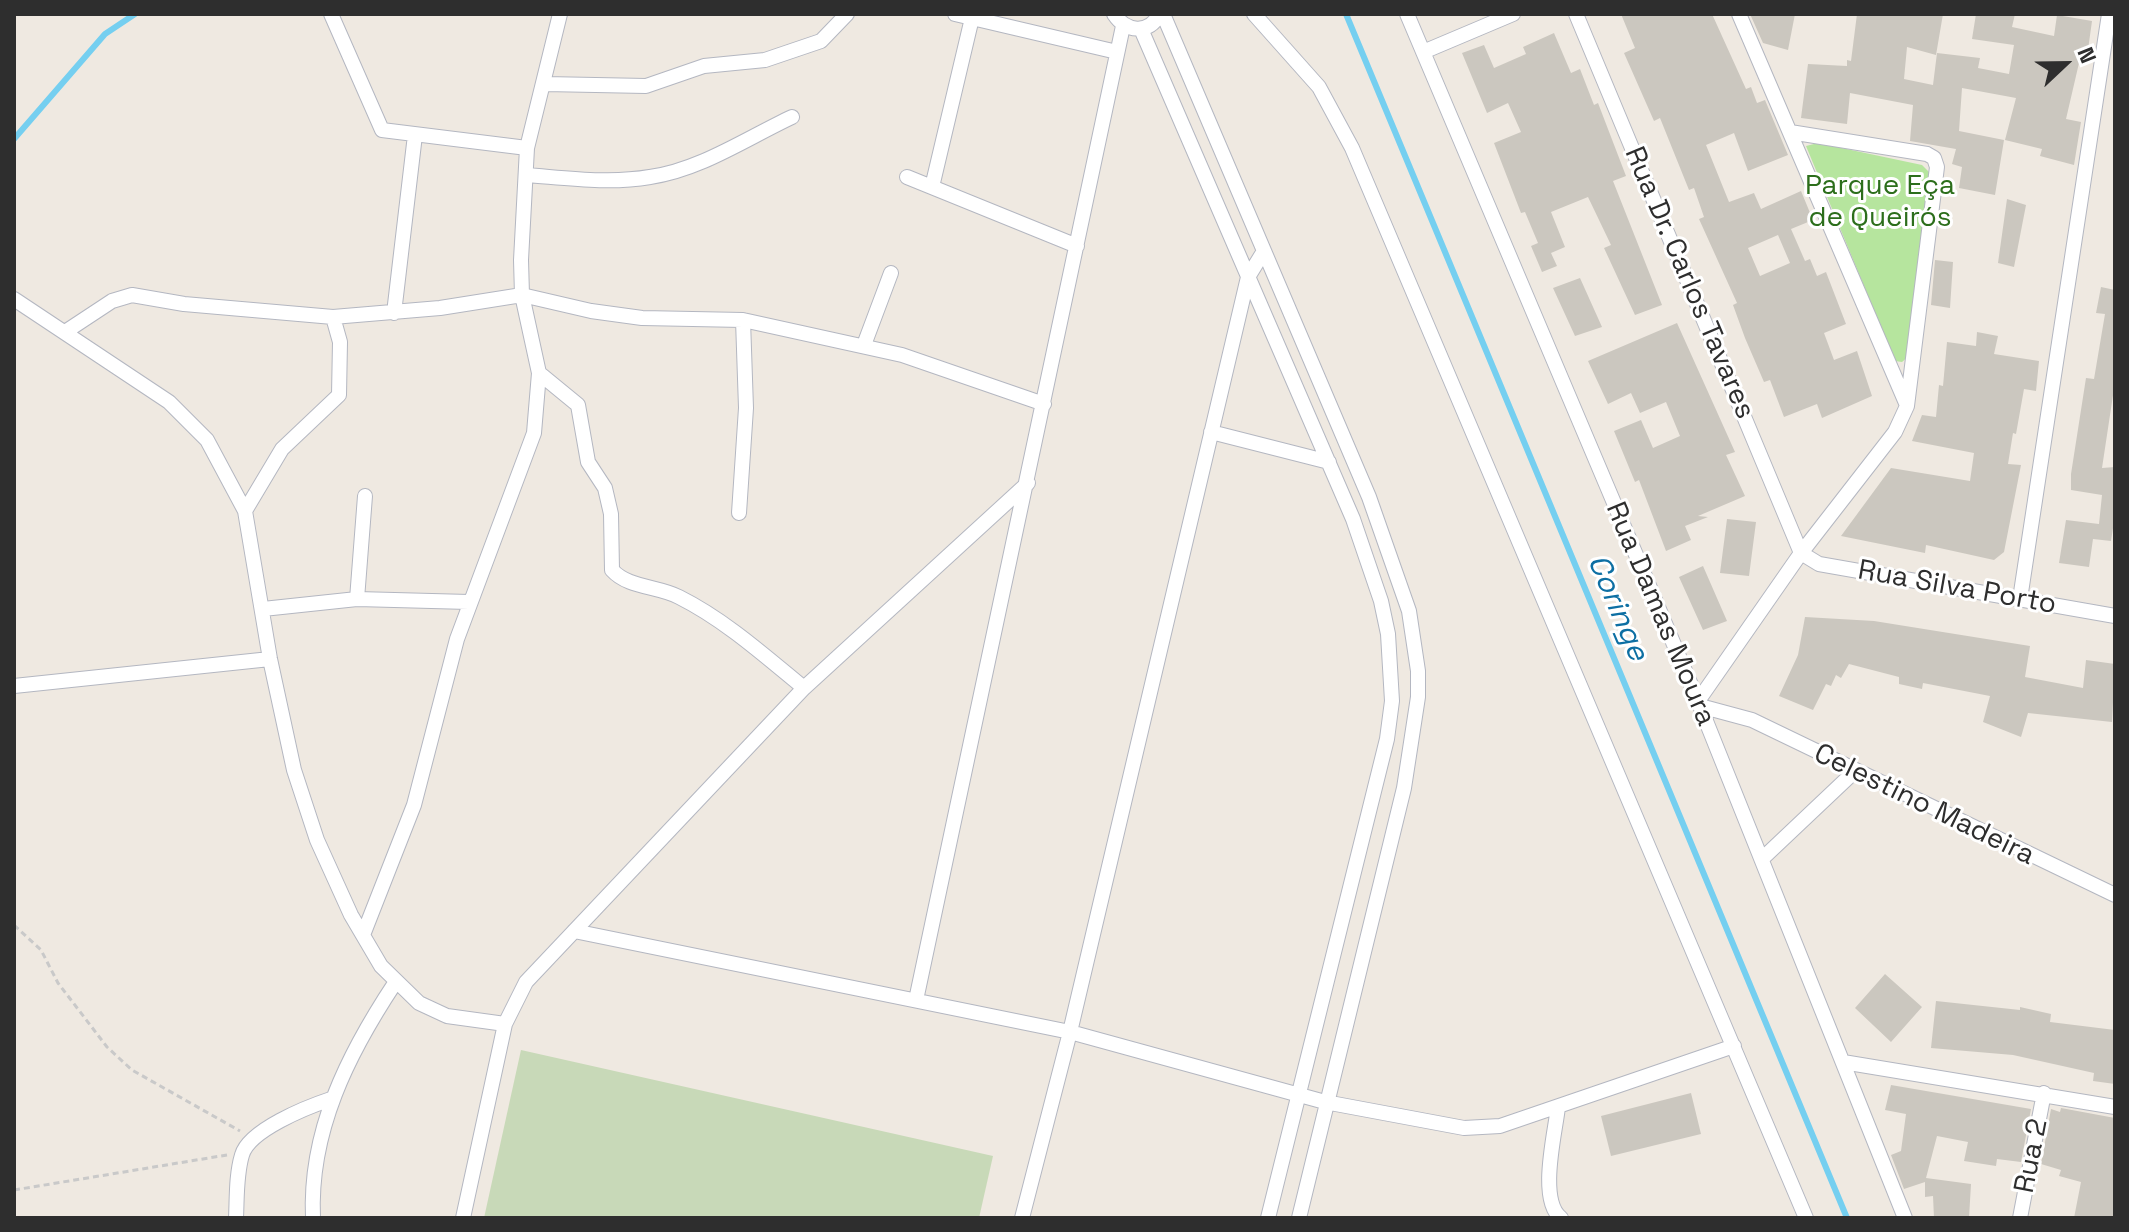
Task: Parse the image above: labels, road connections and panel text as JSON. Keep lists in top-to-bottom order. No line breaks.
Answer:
{"streets":{"street":["Rua Dr. Carlos Tavares","Rua Silva Porto","Rua Damas Moura","Celestino Madeira","Rua 2"]},"crossings":[["Rua Dr. Carlos Tavares","Rua Silva Porto"],["Rua Damas Moura","Celestino Madeira"]],"water":["Coringe"],"parks":["Parque Eça de Queirós"],"north":"right"}
